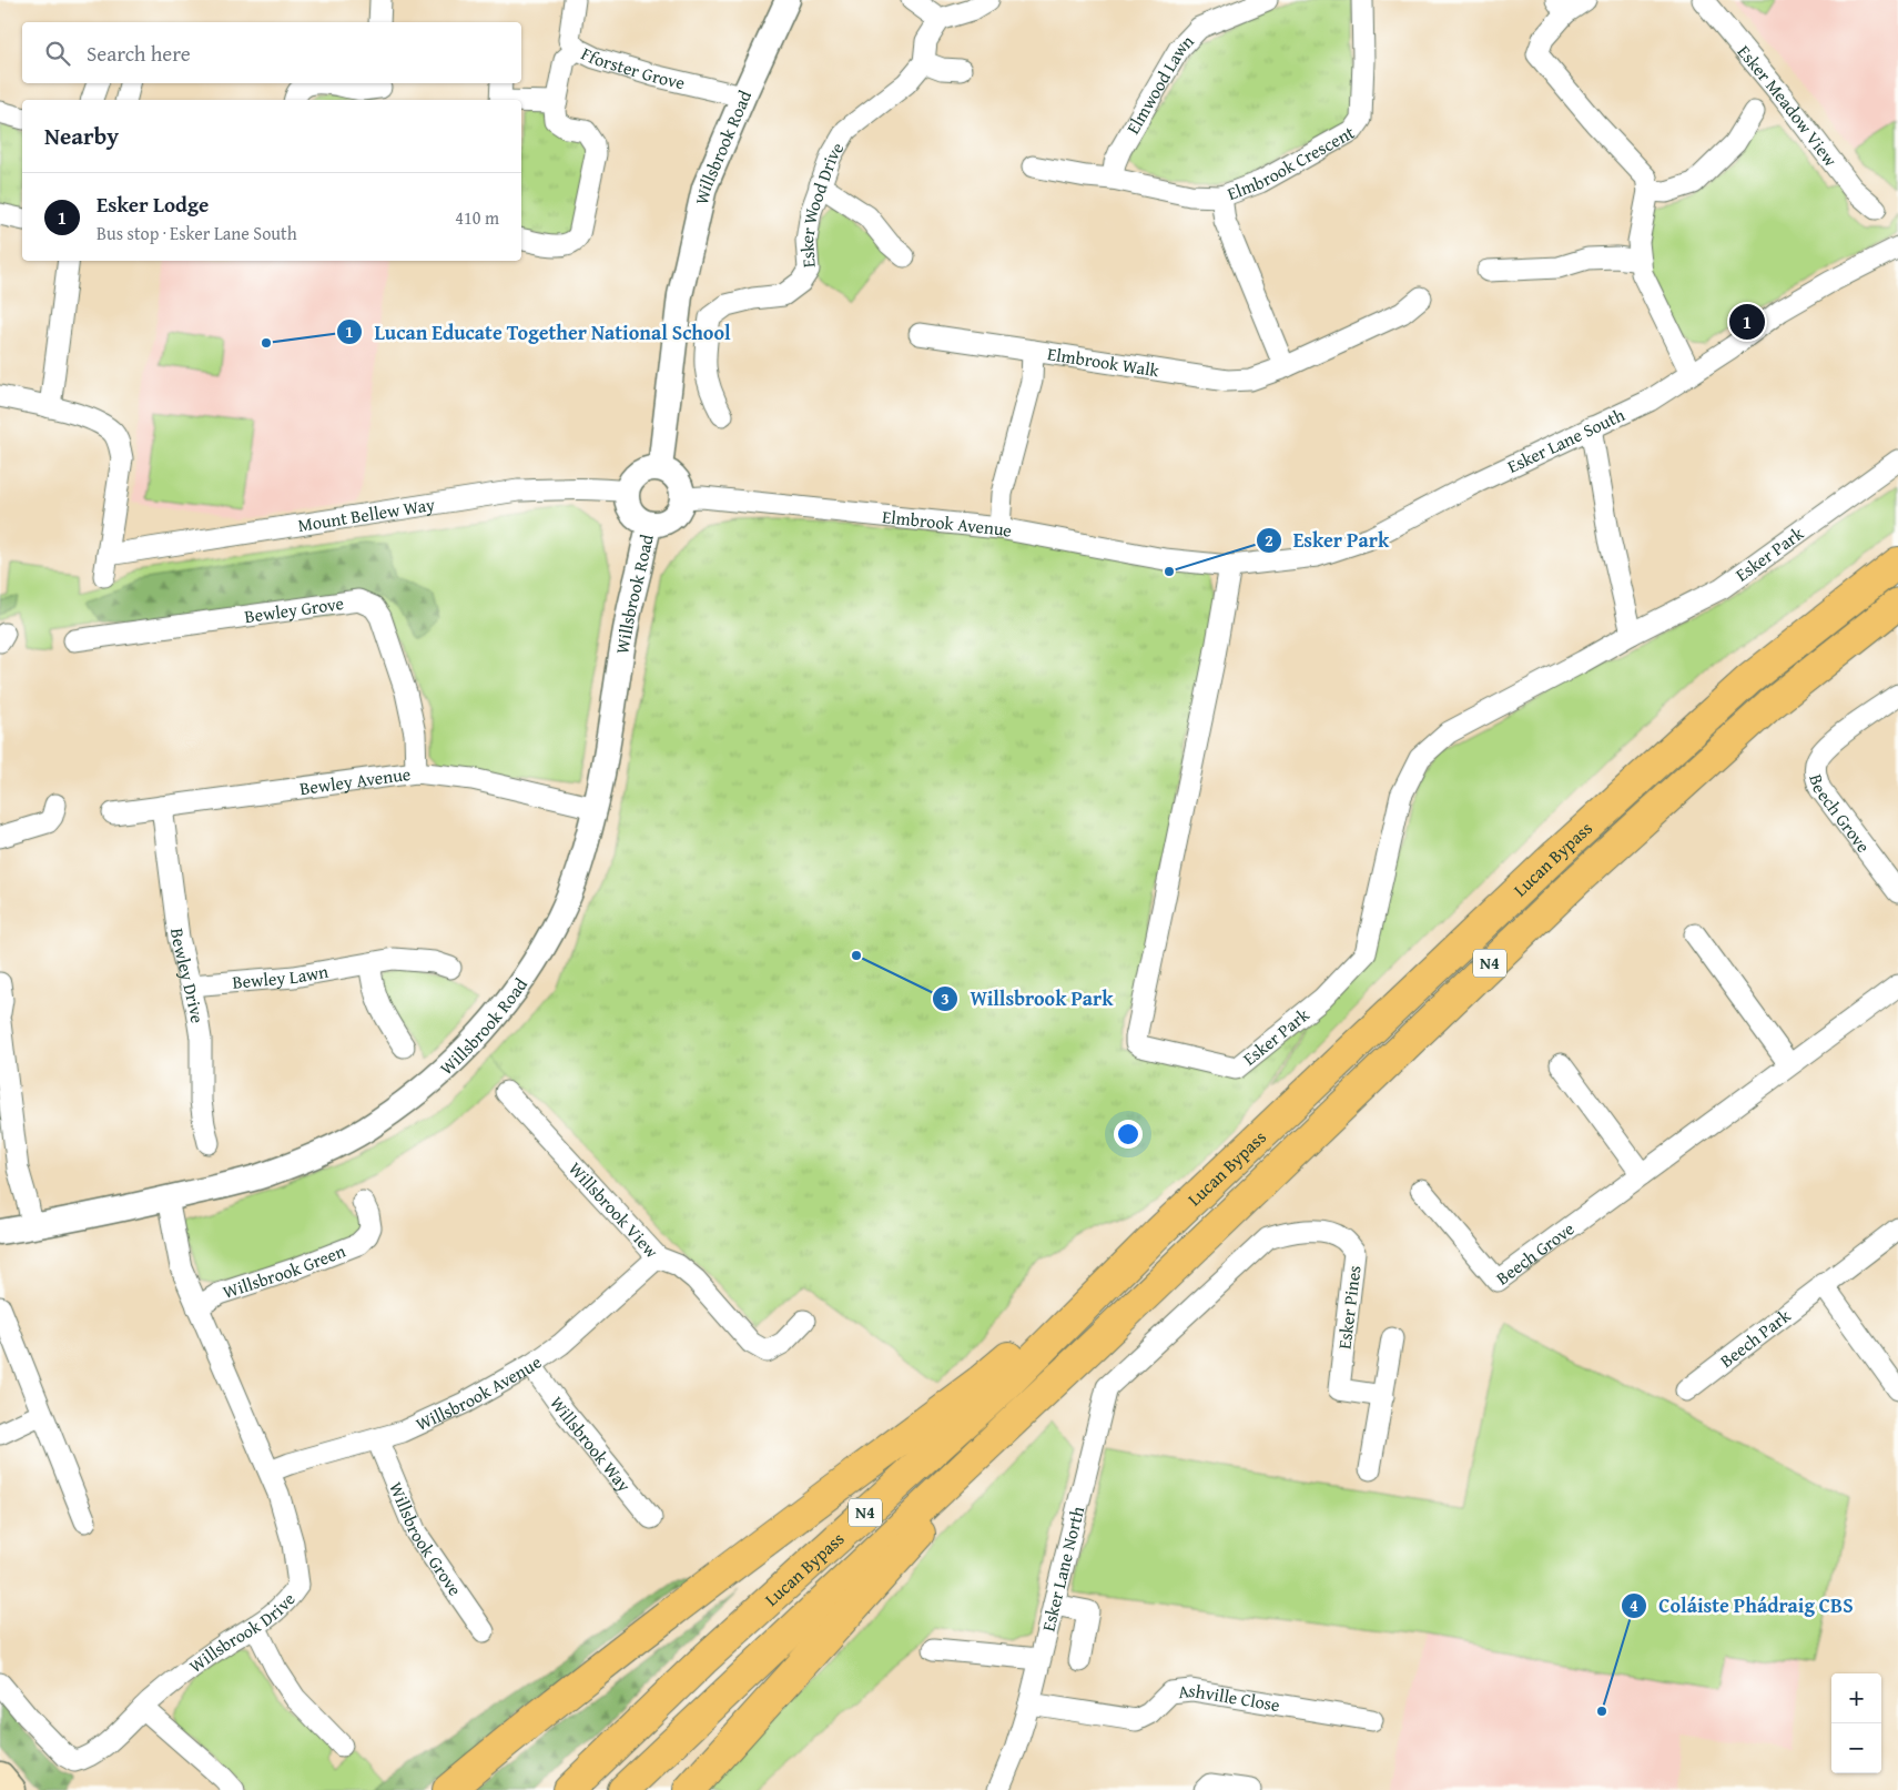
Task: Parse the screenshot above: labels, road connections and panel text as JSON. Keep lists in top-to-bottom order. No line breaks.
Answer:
{"streets":{"highway":["Lucan Bypass","N4"],"street":["Fforster Grove","Elmwood Lawn","Esker Meadow View","Willsbrook Road","Elmbrook Crescent","Esker Wood Drive","Elmbrook Walk","Esker Lane South","Mount Bellew Way","Elmbrook Avenue","Esker Park","Bewley Grove","Bewley Avenue","Beech Grove","Bewley Drive","Bewley Lawn","Willsbrook View","Willsbrook Green","Esker Pines","Beech Park","Willsbrook Avenue","Willsbrook Way","Willsbrook Grove","Esker Lane North","Willsbrook Drive","Ashville Close"]},"crossings":[["Fforster Grove","Willsbrook Road"],["Elmwood Lawn","Elmbrook Crescent"],["Willsbrook Road","Mount Bellew Way"],["Willsbrook Road","Elmbrook Avenue"],["Willsbrook Road","Bewley Avenue"],["Willsbrook Road","Willsbrook Drive"],["Elmbrook Walk","Elmbrook Avenue"],["Esker Lane South","Elmbrook Avenue"],["Esker Lane South","Esker Park"],["Mount Bellew Way","Elmbrook Avenue"],["Bewley Grove","Bewley Avenue"],["Bewley Avenue","Bewley Drive"],["Bewley Drive","Bewley Lawn"],["Willsbrook View","Willsbrook Avenue"],["Willsbrook Green","Willsbrook Drive"],["Esker Pines","Esker Lane North"],["Willsbrook Avenue","Willsbrook Way"],["Willsbrook Avenue","Willsbrook Grove"],["Willsbrook Avenue","Willsbrook Drive"],["Esker Lane North","Ashville Close"]],"places":["Lucan Educate Together National School","Esker Park","Willsbrook Park","Coláiste Phádraig CBS"],"page":{"search":"Search here","heading":"Nearby","list":[{"mark":"1","name":"Esker Lodge","note":"Bus stop · Esker Lane South","value":"410 m"}],"pins":"1","map_buttons":["+","−"]}}
